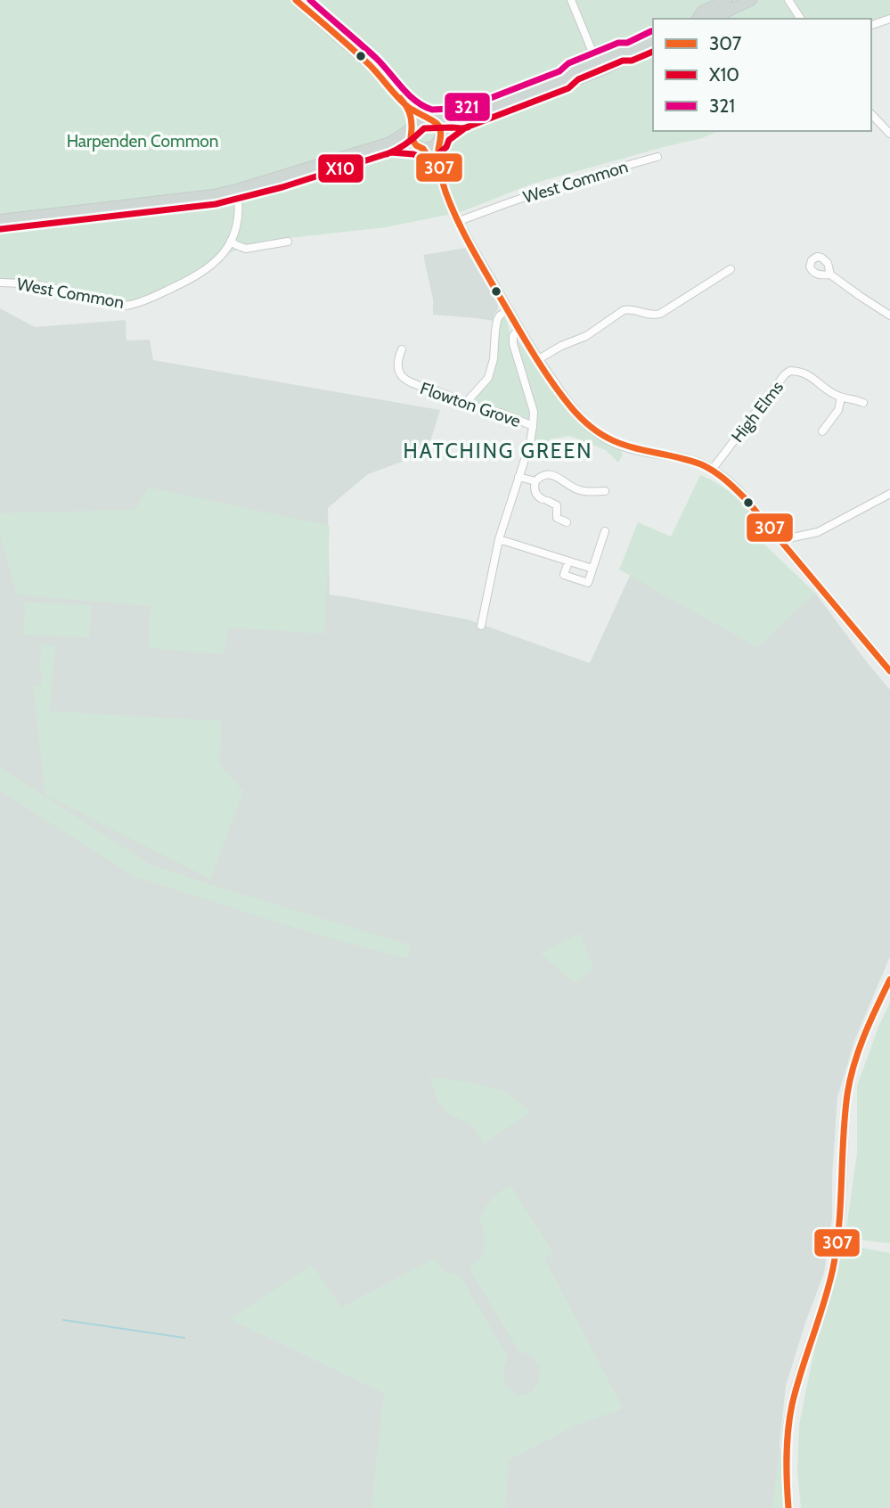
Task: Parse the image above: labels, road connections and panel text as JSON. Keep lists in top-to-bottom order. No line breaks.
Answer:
{"streets":{"street":["West Common","Flowton Grove","High Elms"]},"districts":["HATCHING GREEN"],"parks":["Harpenden Common"],"lines":["transit line 307","transit line 321","transit line X10"],"legend":["307","X10","321"]}
